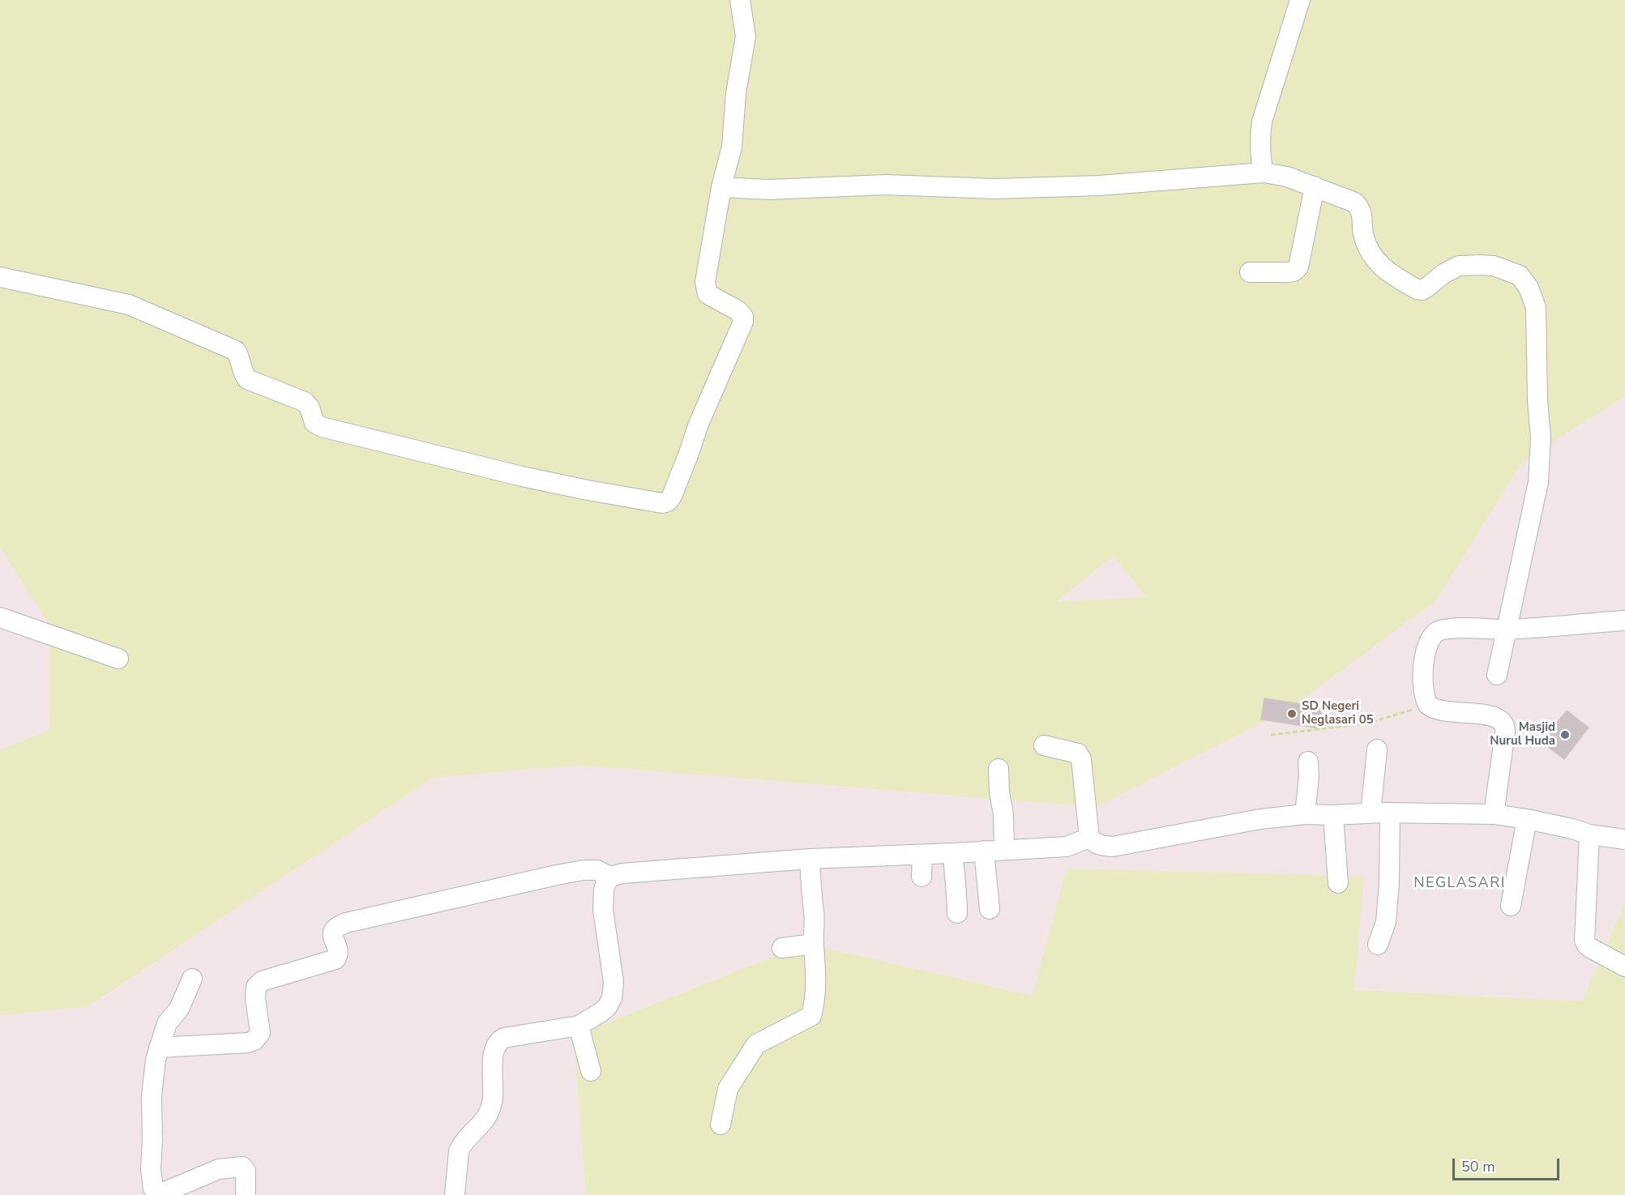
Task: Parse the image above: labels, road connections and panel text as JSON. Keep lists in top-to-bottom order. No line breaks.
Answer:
{"districts":["NEGLASARI"],"places":["SD Negeri Neglasari 05","Masjid Nurul Huda"],"scale_bar":"50 m"}
